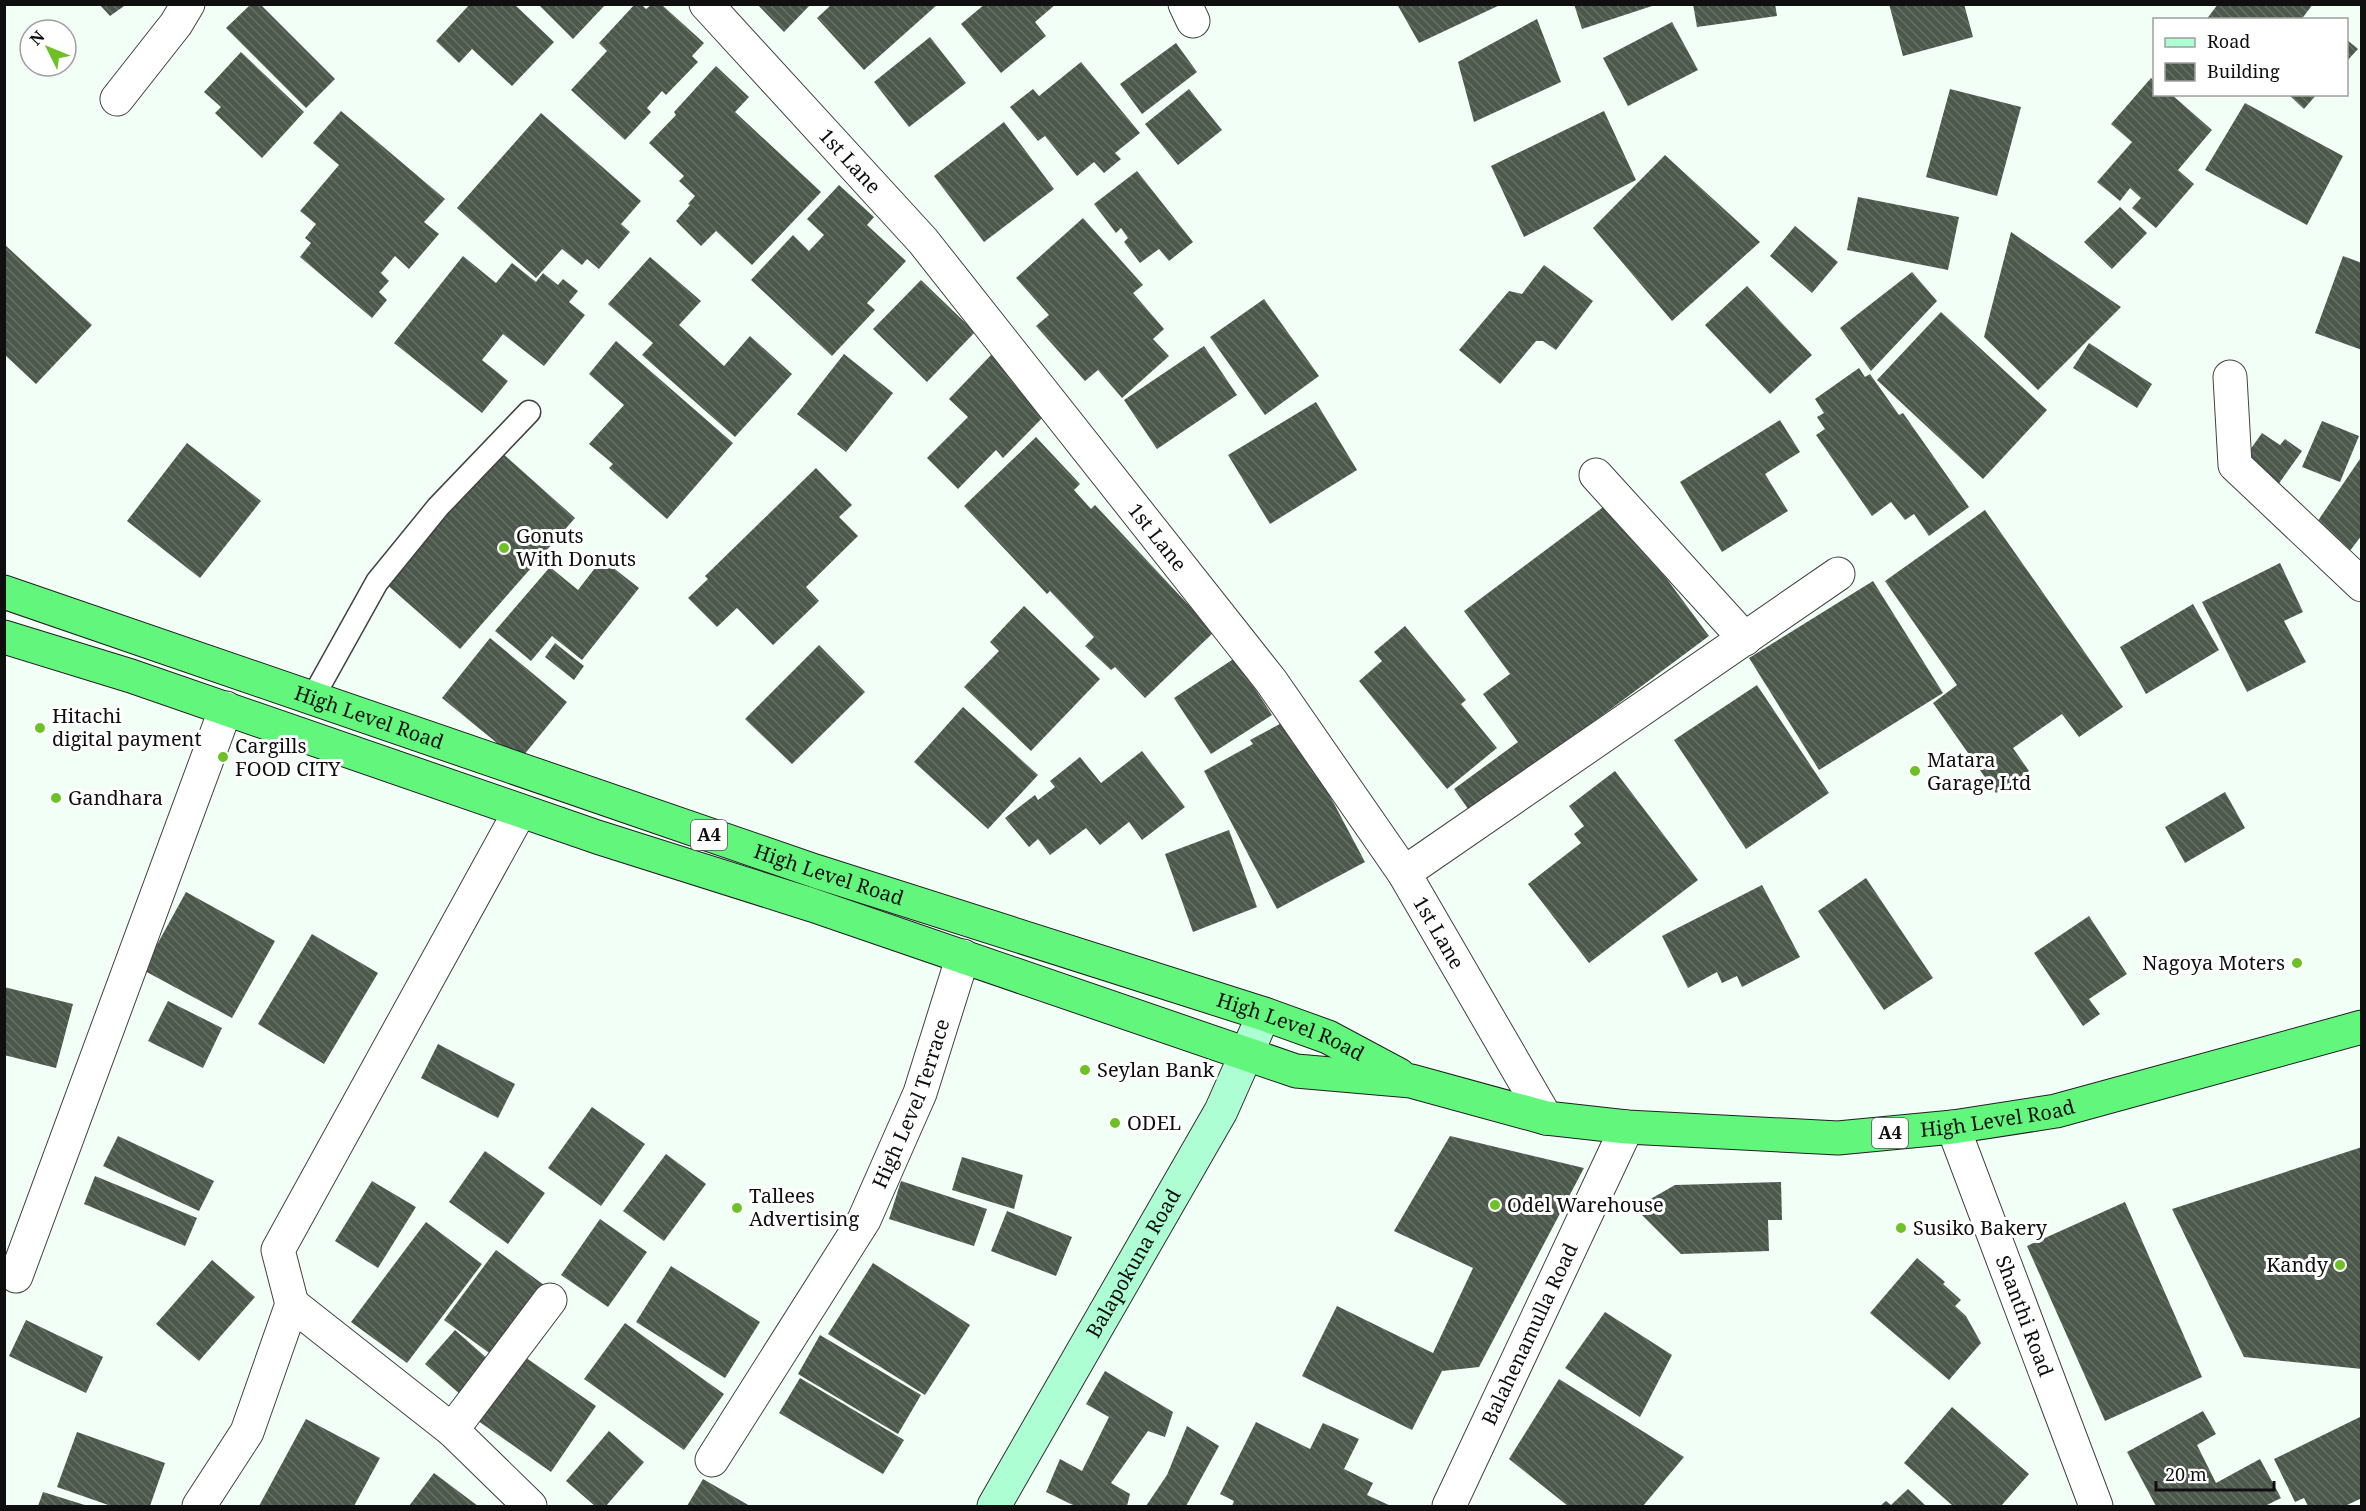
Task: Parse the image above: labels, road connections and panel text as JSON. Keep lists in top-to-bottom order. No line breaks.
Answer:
{"streets":{"highway":["High Level Road","A4"],"main road":["Balapokuna Road"],"street":["1st Lane","High Level Terrace","Shanthi Road","Balahenamulla Road"]},"crossings":[["1st Lane","High Level Road"],["High Level Road","High Level Terrace"],["High Level Road","Balapokuna Road"],["High Level Road","Shanthi Road"],["High Level Road","Balahenamulla Road"]],"places":["Gonuts With Donuts","Hitachi digital payment","Cargills FOOD CITY","Matara Garage Ltd","Gandhara","Nagoya Moters","Seylan Bank","ODEL","Odel Warehouse","Tallees Advertising","Susiko Bakery","Kandy"],"legend":["Road","Building"],"scale_bar":"20 m","north":"top left"}
